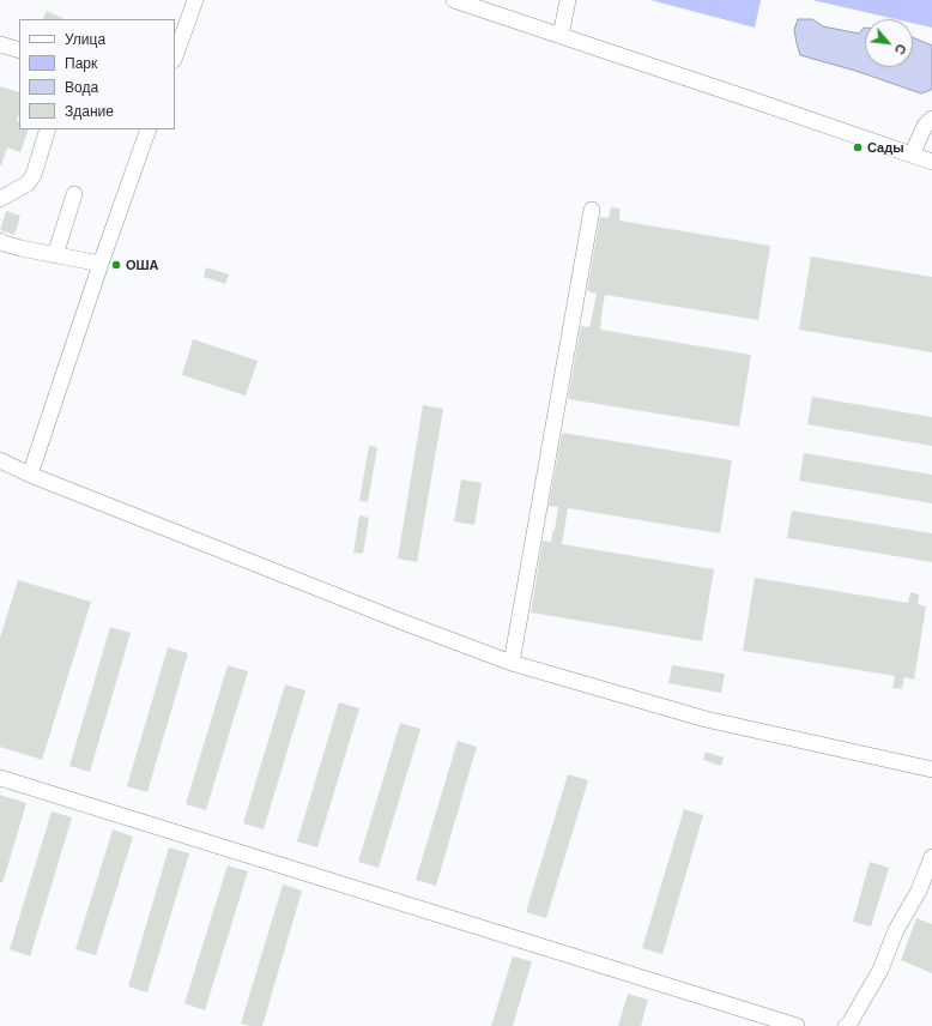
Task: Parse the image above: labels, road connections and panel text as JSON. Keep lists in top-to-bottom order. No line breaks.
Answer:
{"places":["Сады","ОША"],"legend":["Улица","Парк","Вода","Здание"],"north":"bottom right"}
